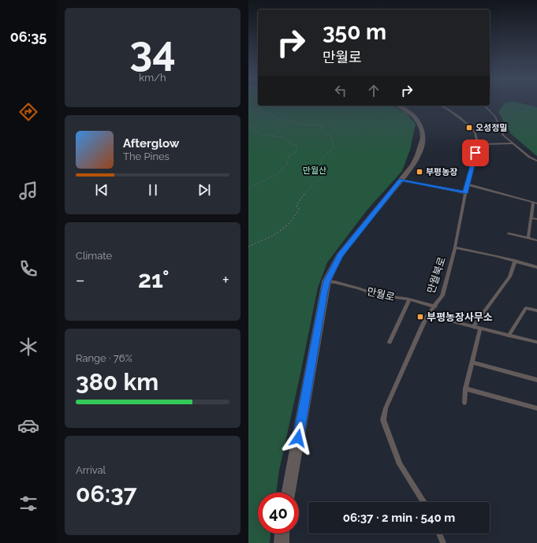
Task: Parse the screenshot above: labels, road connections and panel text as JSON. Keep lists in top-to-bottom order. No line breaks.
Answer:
{"streets":{"lane":["만월북로","만월로"]},"crossings":[["만월북로","만월로"]],"parks":["만월산"],"places":{"transit":["오성정밀","부평농장","부평농장사무소"]},"page":{"tabs":"06:35","tile":[["34","km/h"],"Climate",["Range · 76%","380 km"],["Arrival","06:37"]],"turn":["350 m","만월로"],"song":["Afterglow","The Pines"],"heat":["−","21°","+"],"limit":"40","trip":"06:37 · 2 min · 540 m"}}
